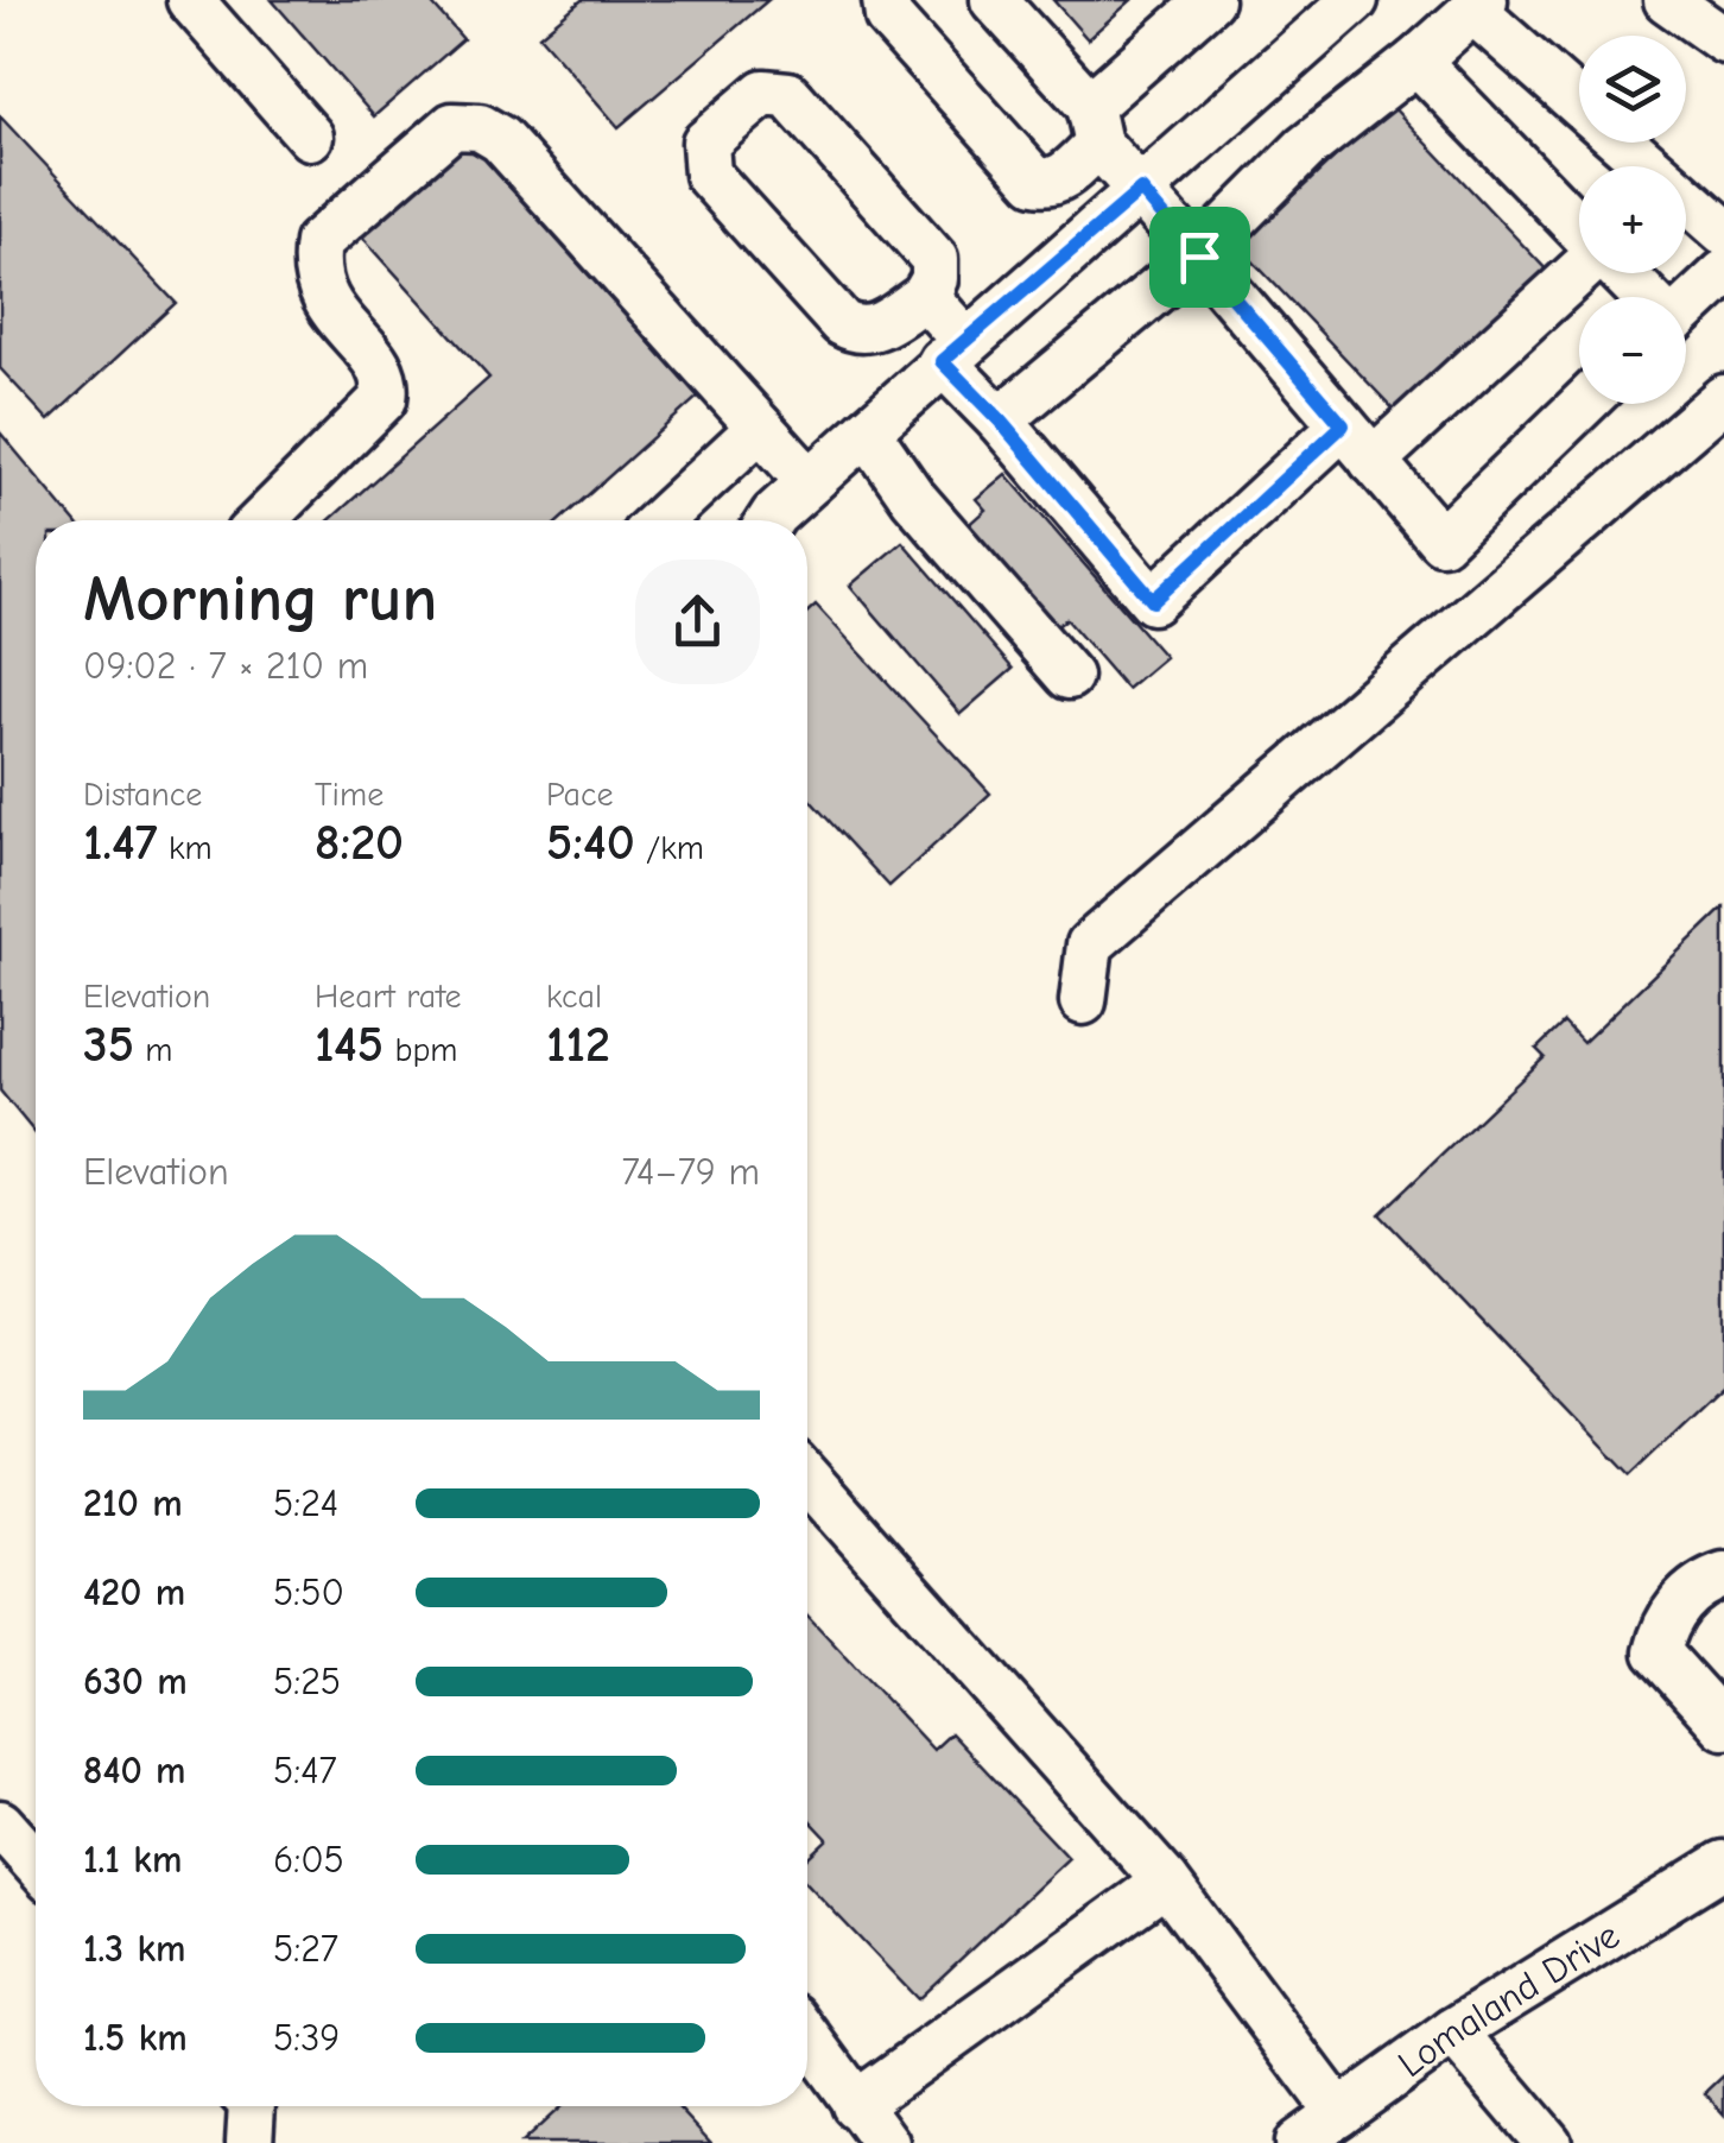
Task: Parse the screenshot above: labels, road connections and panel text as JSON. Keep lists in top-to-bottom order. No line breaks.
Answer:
{"streets":{"street":["Lomaland Drive"]},"page":{"map_buttons":["+","−"],"heading":["Morning run","09:02 · 7 × 210 m"],"stats":[["Distance","1.47 km"],["Time","8:20"],["Pace","5:40 /km"],["Elevation","35 m"],["Heart rate","145 bpm"],["kcal","112"]],"chart":["Elevation","74–79 m"],"list":[{"name":"210 m","note":"5:24"},{"name":"420 m","note":"5:50"},{"name":"630 m","note":"5:25"},{"name":"840 m","note":"5:47"},{"name":"1.1 km","note":"6:05"},{"name":"1.3 km","note":"5:27"},{"name":"1.5 km","note":"5:39"}]}}
